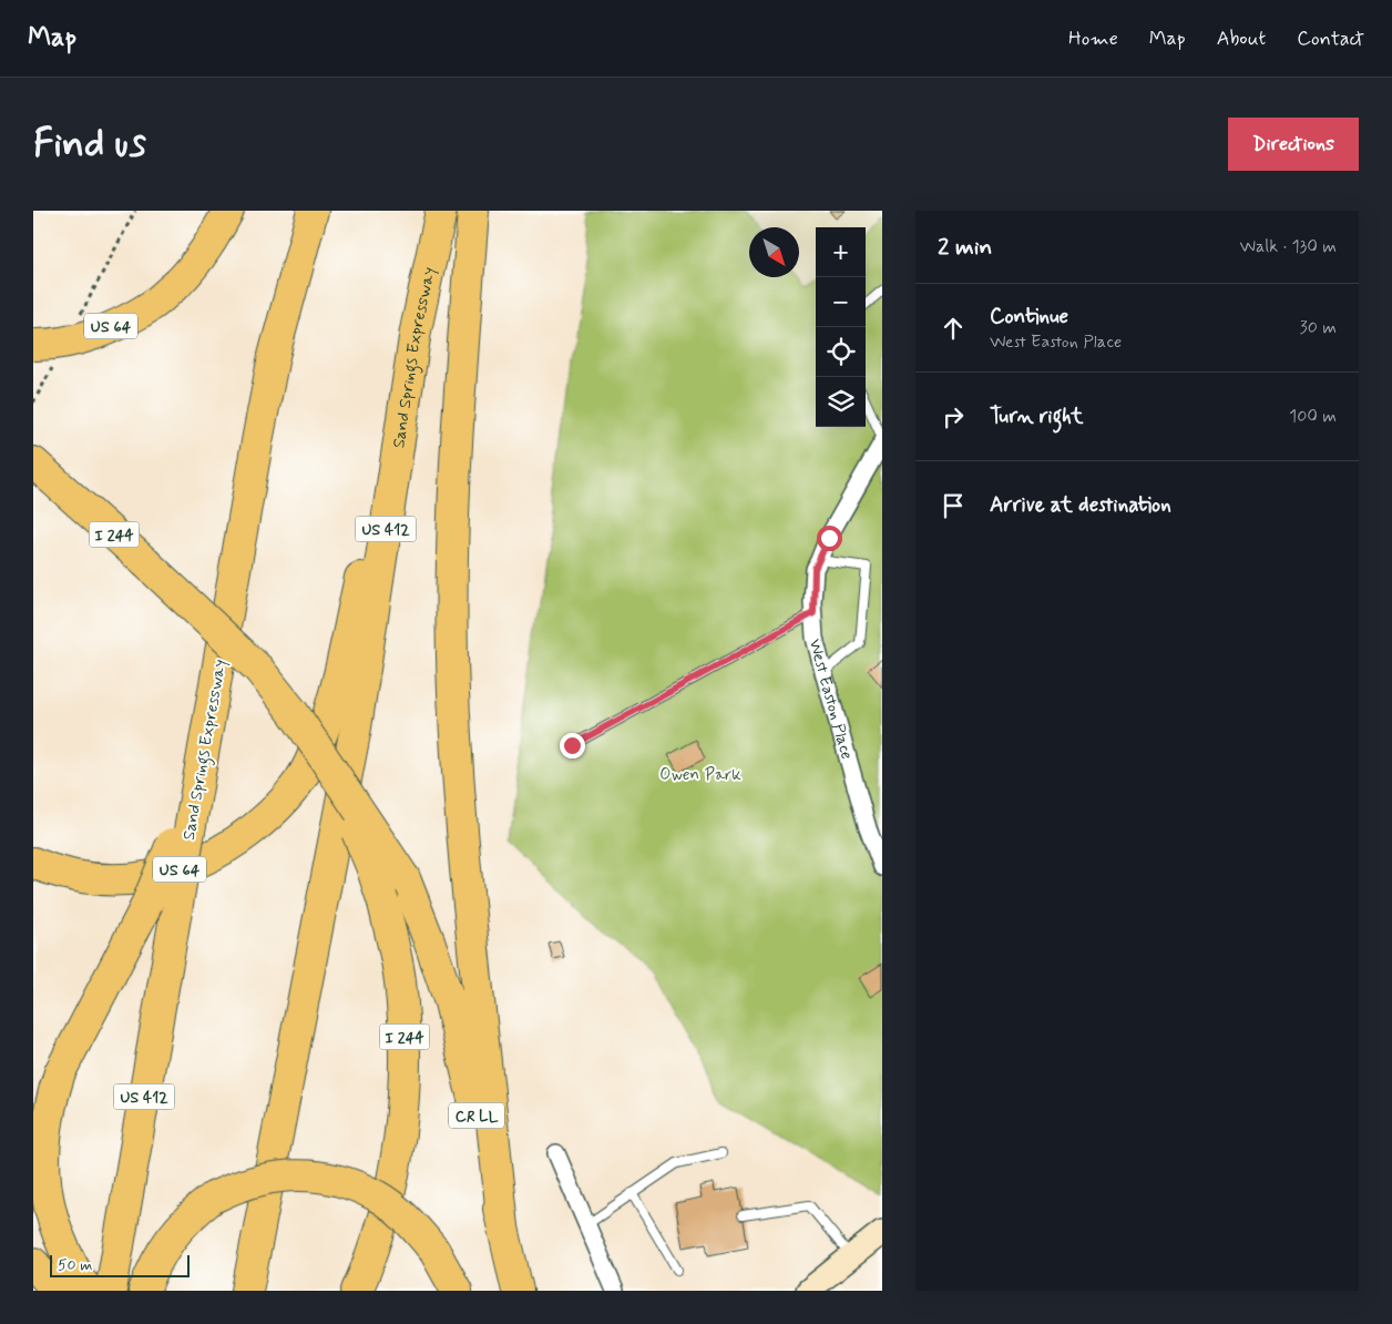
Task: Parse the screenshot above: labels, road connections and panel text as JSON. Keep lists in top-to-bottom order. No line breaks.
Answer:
{"streets":{"highway":["US 64","Sand Springs Expressway","US 412","I 244","CR LL"],"street":["West Easton Place"]},"crossings":[["US 64","Sand Springs Expressway"],["I 244","CR LL"]],"parks":["Owen Park"],"scale_bar":"50 m","north":"bottom right","page":{"header":"Map","nav":["Home","Map","About","Contact"],"buttons":"Directions","title":"Find us","heading":["2 min","Walk · 130 m"],"map_buttons":["+","−"],"list":[["Continue","West Easton Place","30 m"],["Turn right","100 m"],"Arrive at destination"],"scale":"50 m"}}
